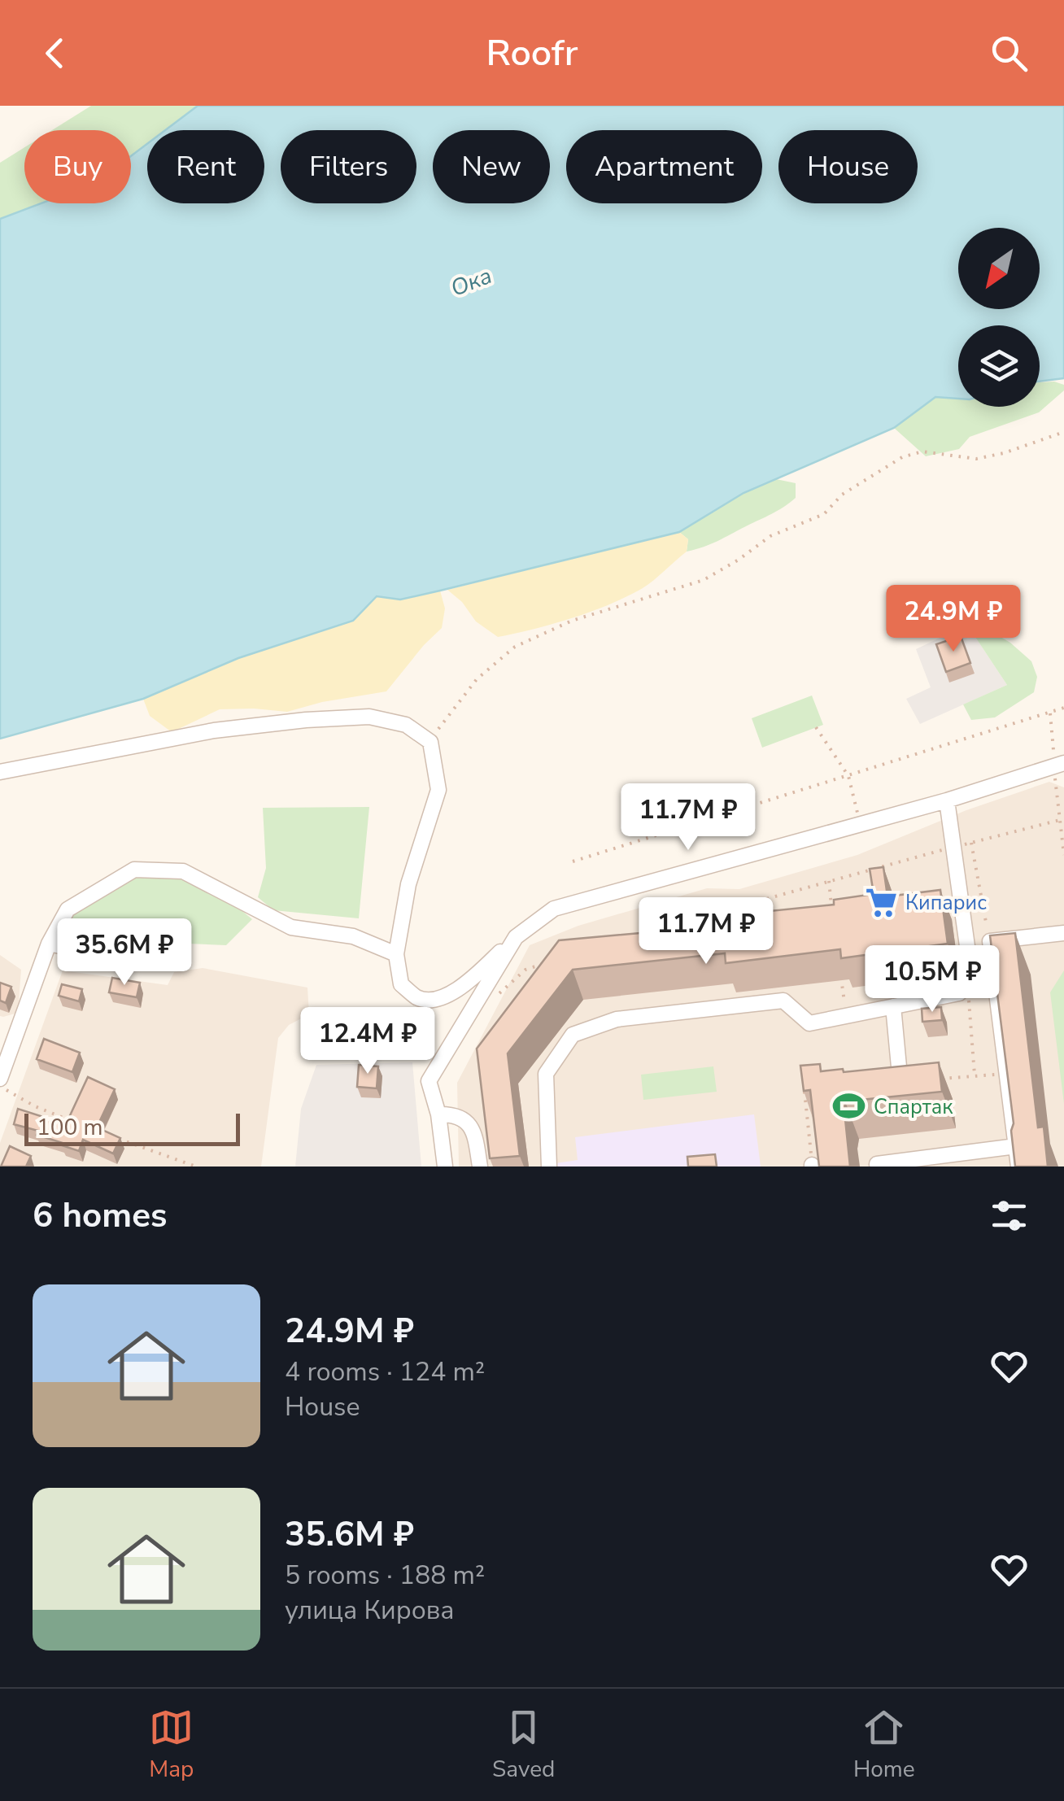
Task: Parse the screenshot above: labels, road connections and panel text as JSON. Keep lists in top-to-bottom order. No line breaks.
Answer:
{"water":["Ока"],"places":{"supermarket":["Кипарис"],"sports":["Спартак"]},"scale_bar":"100 m","north":"bottom left","page":{"header":"Roofr","chip":["Buy","Rent","Filters","New","Apartment","House"],"price":["24.9M ₽","11.7M ₽","11.7M ₽","35.6M ₽","10.5M ₽","12.4M ₽"],"scale":"100 m","heading":"6 homes","list":[{"name":"24.9M ₽","note":"4 rooms · 124 m² · House"},{"name":"35.6M ₽","note":"5 rooms · 188 m² · улица Кирова"}],"tabs":["Map","Saved","Home"]}}
